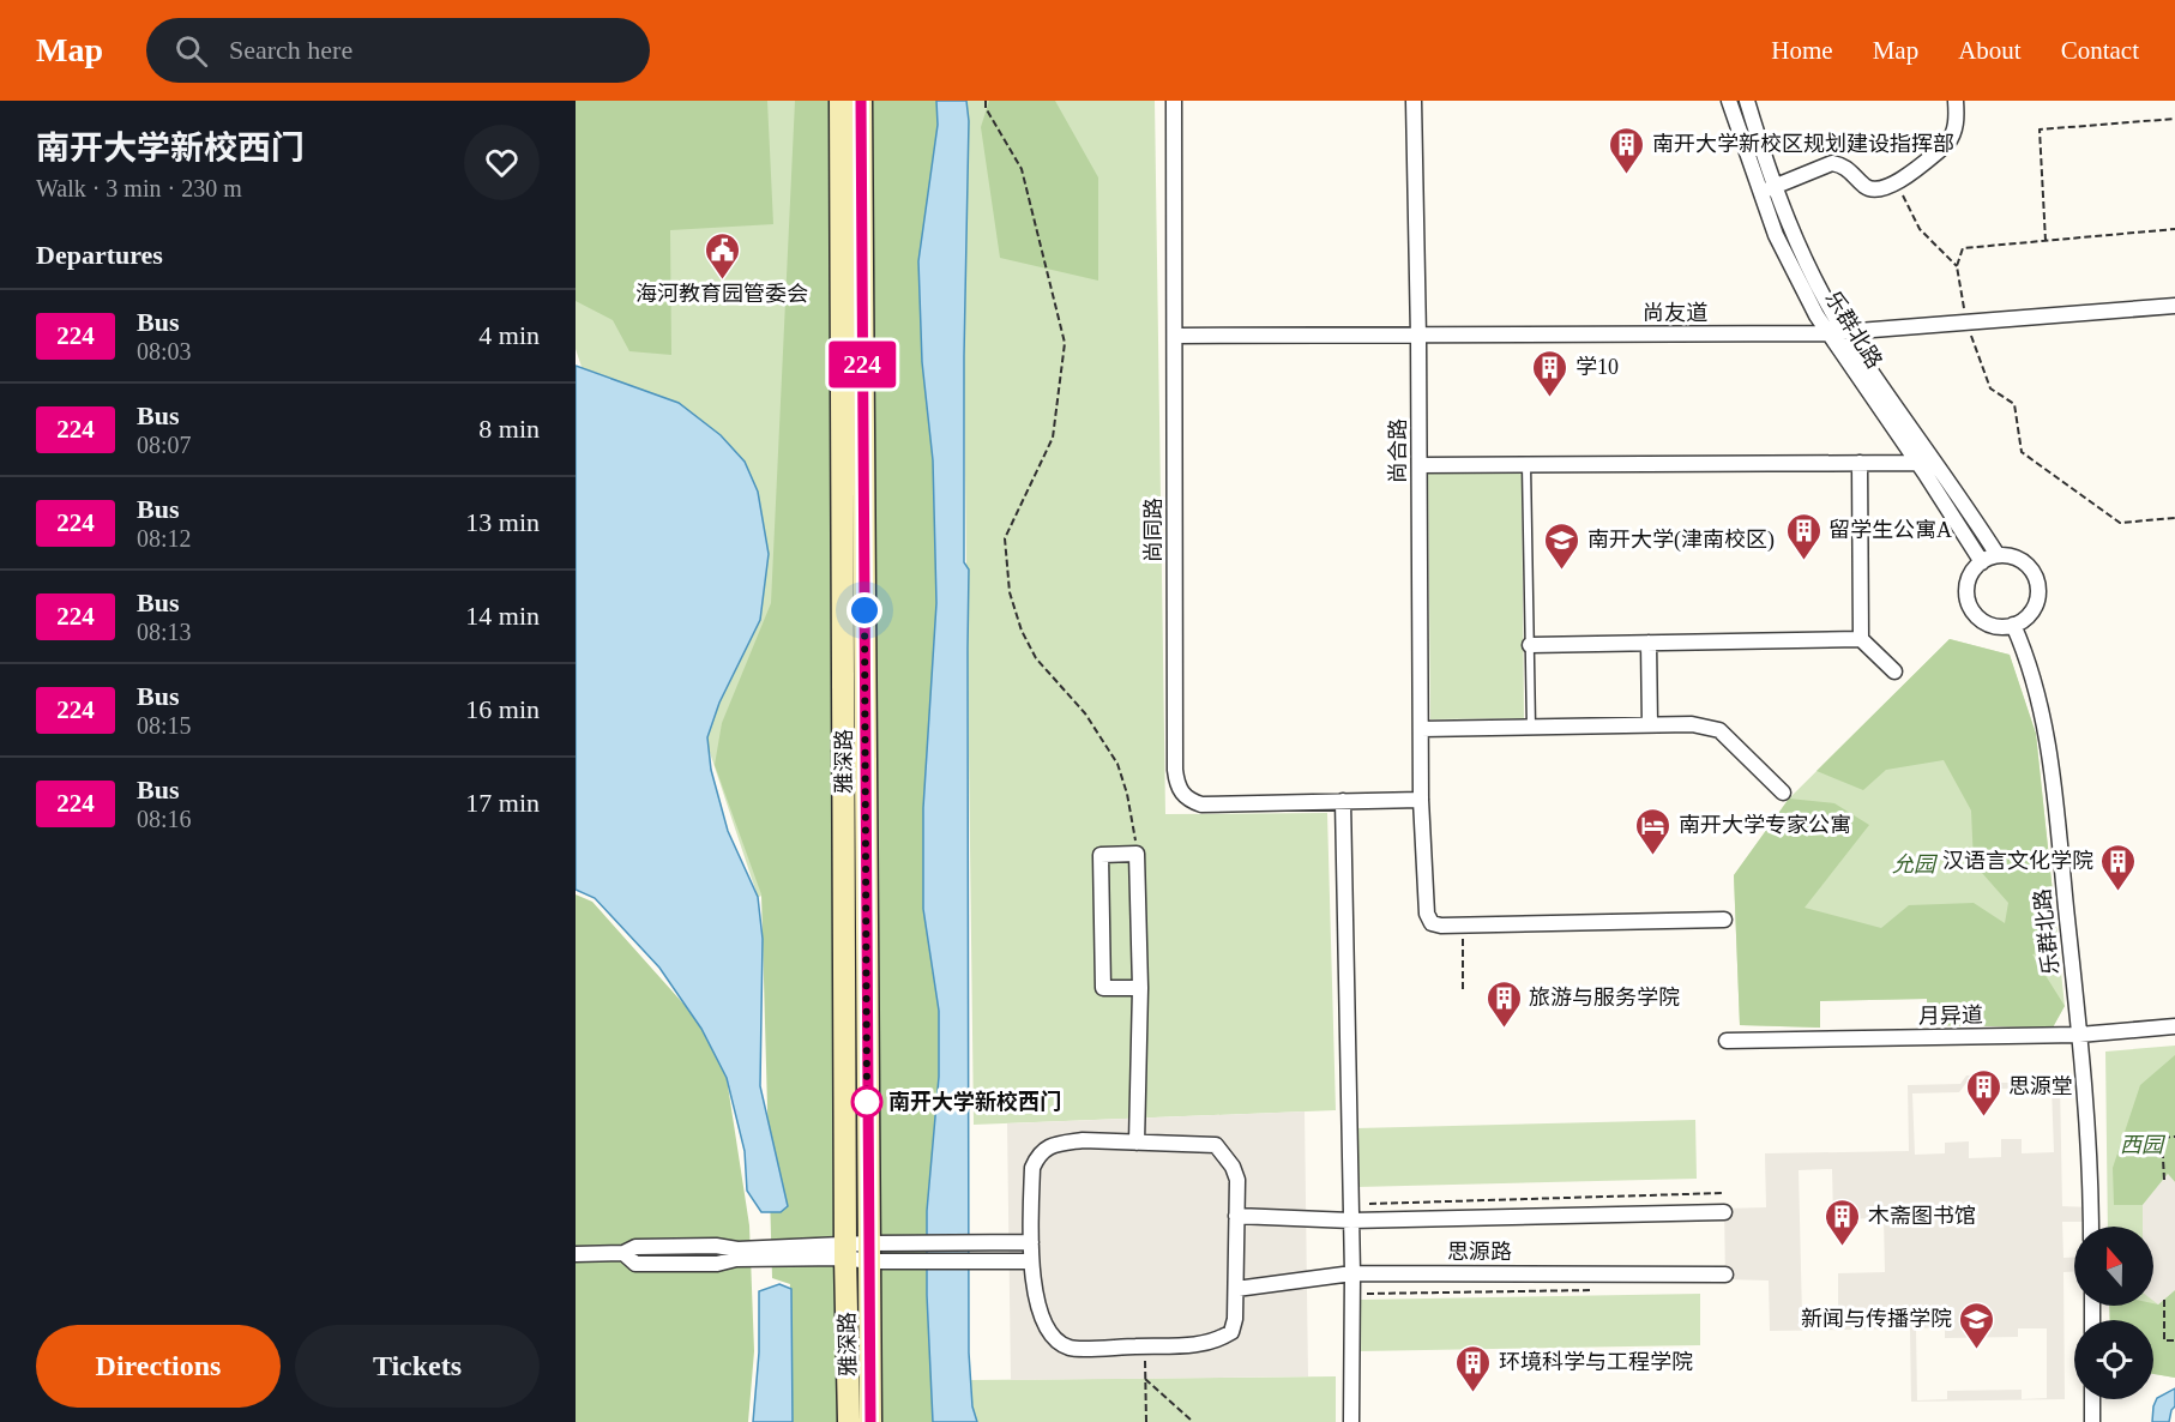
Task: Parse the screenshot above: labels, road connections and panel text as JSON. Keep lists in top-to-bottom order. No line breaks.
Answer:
{"streets":{"main road":["雅深路"],"street":["尚友道","乐群北路","尚合路","尚同路","月异道","思源路"]},"crossings":[["尚友道","乐群北路"],["尚友道","尚合路"],["尚友道","尚同路"],["乐群北路","月异道"],["尚合路","尚同路"]],"parks":["允园","西园"],"places":{"building":["南开大学新校区规划建设指挥部","学10","留学生公寓A","汉语言文化学院","旅游与服务学院","思源堂","木斋图书馆","环境科学与工程学院"],"public building":["海河教育园管委会"],"school or university":["南开大学(津南校区)","新闻与传播学院"],"hotel":["南开大学专家公寓"],"other":["南开大学新校西门"]},"lines":["bus line 224"],"north":"top","page":{"header":"Map","search":"Search here","nav":["Home","Map","About","Contact"],"heading":[["南开大学新校西门","Walk · 3 min · 230 m"],"Departures"],"on_map":"224","list":[{"mark":"224","name":"Bus","note":"08:03","value":"4 min"},{"mark":"224","name":"Bus","note":"08:07","value":"8 min"},{"mark":"224","name":"Bus","note":"08:12","value":"13 min"},{"mark":"224","name":"Bus","note":"08:13","value":"14 min"},{"mark":"224","name":"Bus","note":"08:15","value":"16 min"},{"mark":"224","name":"Bus","note":"08:16","value":"17 min"}],"buttons":["Directions","Tickets"]}}
